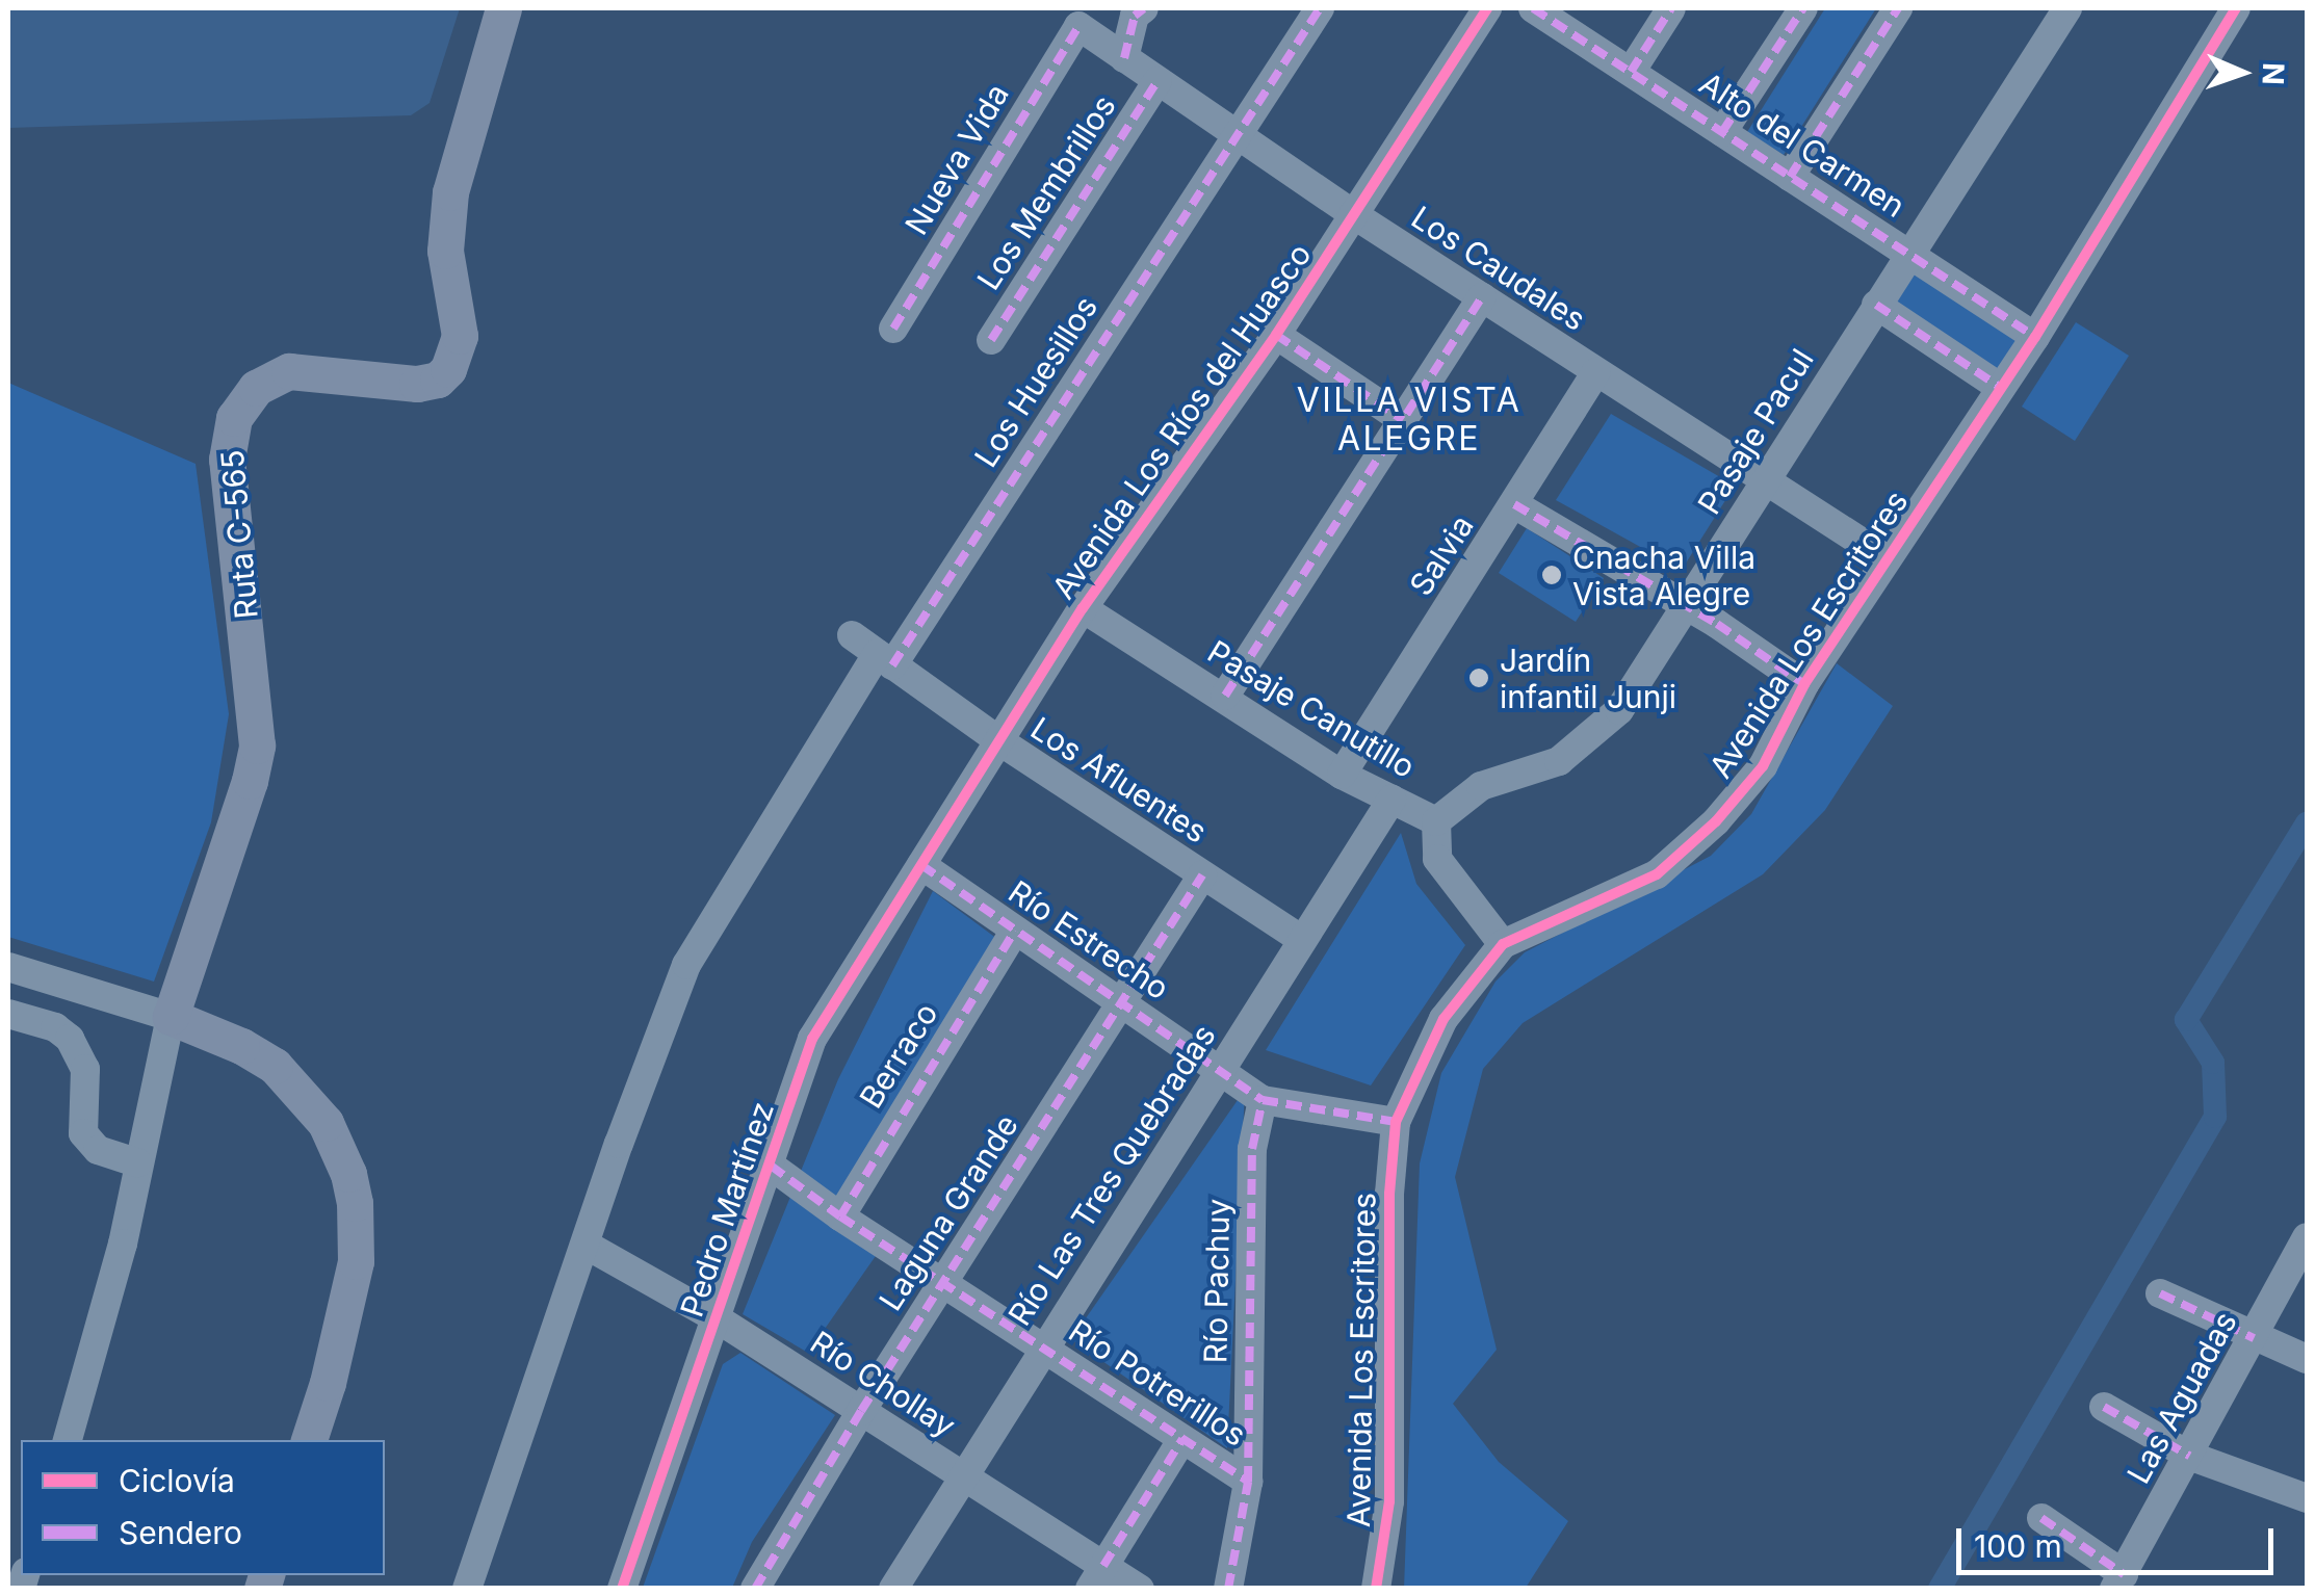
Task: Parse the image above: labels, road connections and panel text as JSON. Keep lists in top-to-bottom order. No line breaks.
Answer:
{"streets":{"main road":["Ruta C-565"],"street":["Alto del Carmen","Nueva Vida","Los Membrillos","Los Caudales","Los Huesillos","Avenida Los Ríos del Huasco","Pasaje Pacul","Salvia","Avenida Los Escritores","Pasaje Canutillo","Los Afluentes","Río Estrecho","Berraco","Río Las Tres Quebradas","Pedro Martínez","Laguna Grande","Río Pachuy","Río Potrerillos","Río Chollay","Las Aguadas"]},"crossings":[["Alto del Carmen","Pasaje Pacul"],["Alto del Carmen","Avenida Los Escritores"],["Nueva Vida","Los Caudales"],["Los Membrillos","Los Caudales"],["Los Caudales","Los Huesillos"],["Los Caudales","Avenida Los Ríos del Huasco"],["Los Caudales","Pasaje Pacul"],["Los Caudales","Salvia"],["Los Caudales","Avenida Los Escritores"],["Los Huesillos","Los Afluentes"],["Los Huesillos","Río Chollay"],["Avenida Los Ríos del Huasco","Pasaje Canutillo"],["Avenida Los Ríos del Huasco","Los Afluentes"],["Avenida Los Ríos del Huasco","Río Estrecho"],["Avenida Los Ríos del Huasco","Pedro Martínez"],["Pasaje Pacul","Pasaje Canutillo"],["Salvia","Pasaje Canutillo"],["Pasaje Canutillo","Río Las Tres Quebradas"],["Los Afluentes","Río Las Tres Quebradas"],["Los Afluentes","Laguna Grande"],["Río Estrecho","Berraco"],["Río Estrecho","Río Las Tres Quebradas"],["Río Estrecho","Pedro Martínez"],["Río Estrecho","Laguna Grande"],["Berraco","Río Potrerillos"],["Río Las Tres Quebradas","Río Potrerillos"],["Río Las Tres Quebradas","Río Chollay"],["Pedro Martínez","Río Potrerillos"],["Pedro Martínez","Río Chollay"],["Laguna Grande","Río Potrerillos"],["Laguna Grande","Río Chollay"],["Río Pachuy","Río Potrerillos"]],"districts":["VILLA VISTA ALEGRE"],"places":["Cnacha Villa Vista Alegre","Jardín infantil Junji"],"legend":["Ciclovía","Sendero"],"scale_bar":"100 m","north":"right"}
